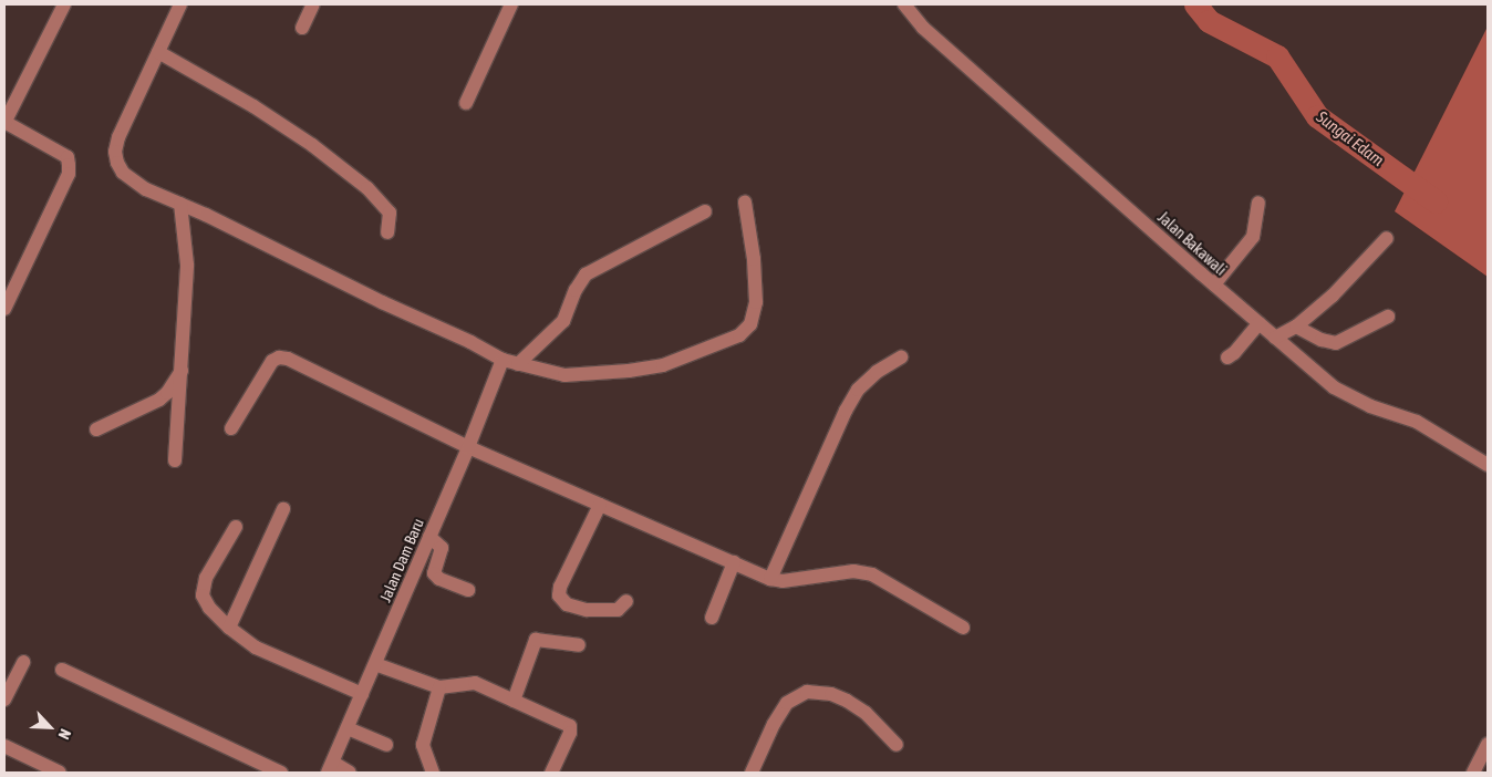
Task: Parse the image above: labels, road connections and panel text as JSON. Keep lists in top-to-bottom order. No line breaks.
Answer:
{"streets":{"street":["Jalan Bakawali","Jalan Dam Baru"]},"water":["Sungai Edam"],"north":"bottom right"}
